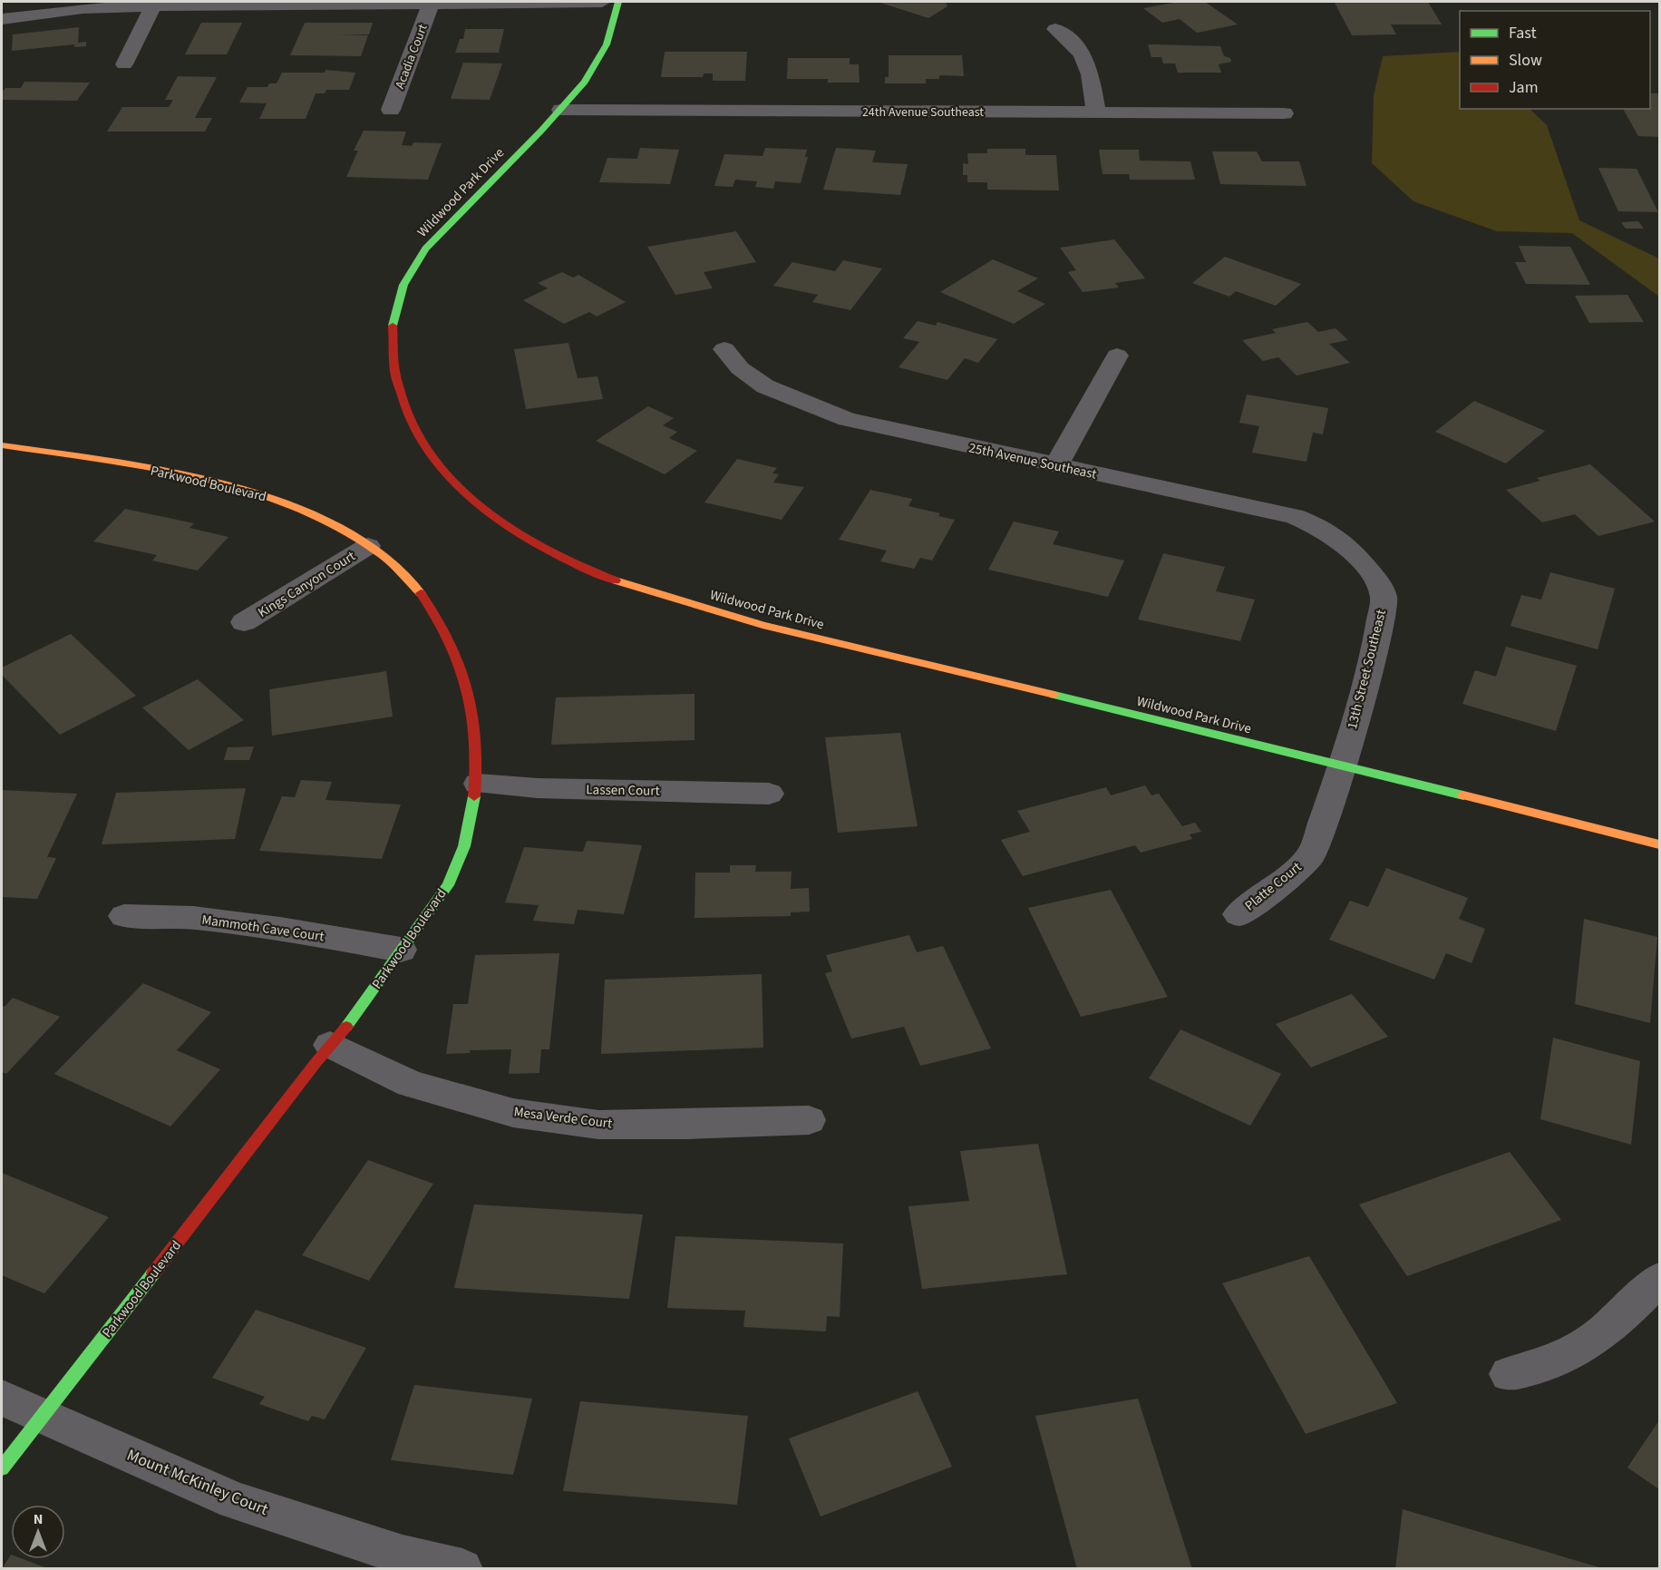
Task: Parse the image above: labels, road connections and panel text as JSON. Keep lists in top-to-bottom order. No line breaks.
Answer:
{"streets":{"street":["Acadia Court","24th Avenue Southeast","Wildwood Park Drive","25th Avenue Southeast","Parkwood Boulevard","Kings Canyon Court","13th Street Southeast","Lassen Court","Platte Court","Mammoth Cave Court","Mesa Verde Court","Mount McKinley Court"]},"crossings":[["24th Avenue Southeast","Wildwood Park Drive"],["Wildwood Park Drive","13th Street Southeast"],["Wildwood Park Drive","Platte Court"],["25th Avenue Southeast","13th Street Southeast"],["Parkwood Boulevard","Kings Canyon Court"],["Parkwood Boulevard","Lassen Court"],["Parkwood Boulevard","Mammoth Cave Court"],["Parkwood Boulevard","Mesa Verde Court"],["Parkwood Boulevard","Mount McKinley Court"],["13th Street Southeast","Platte Court"]],"legend":["Fast","Slow","Jam"],"north":"top"}
